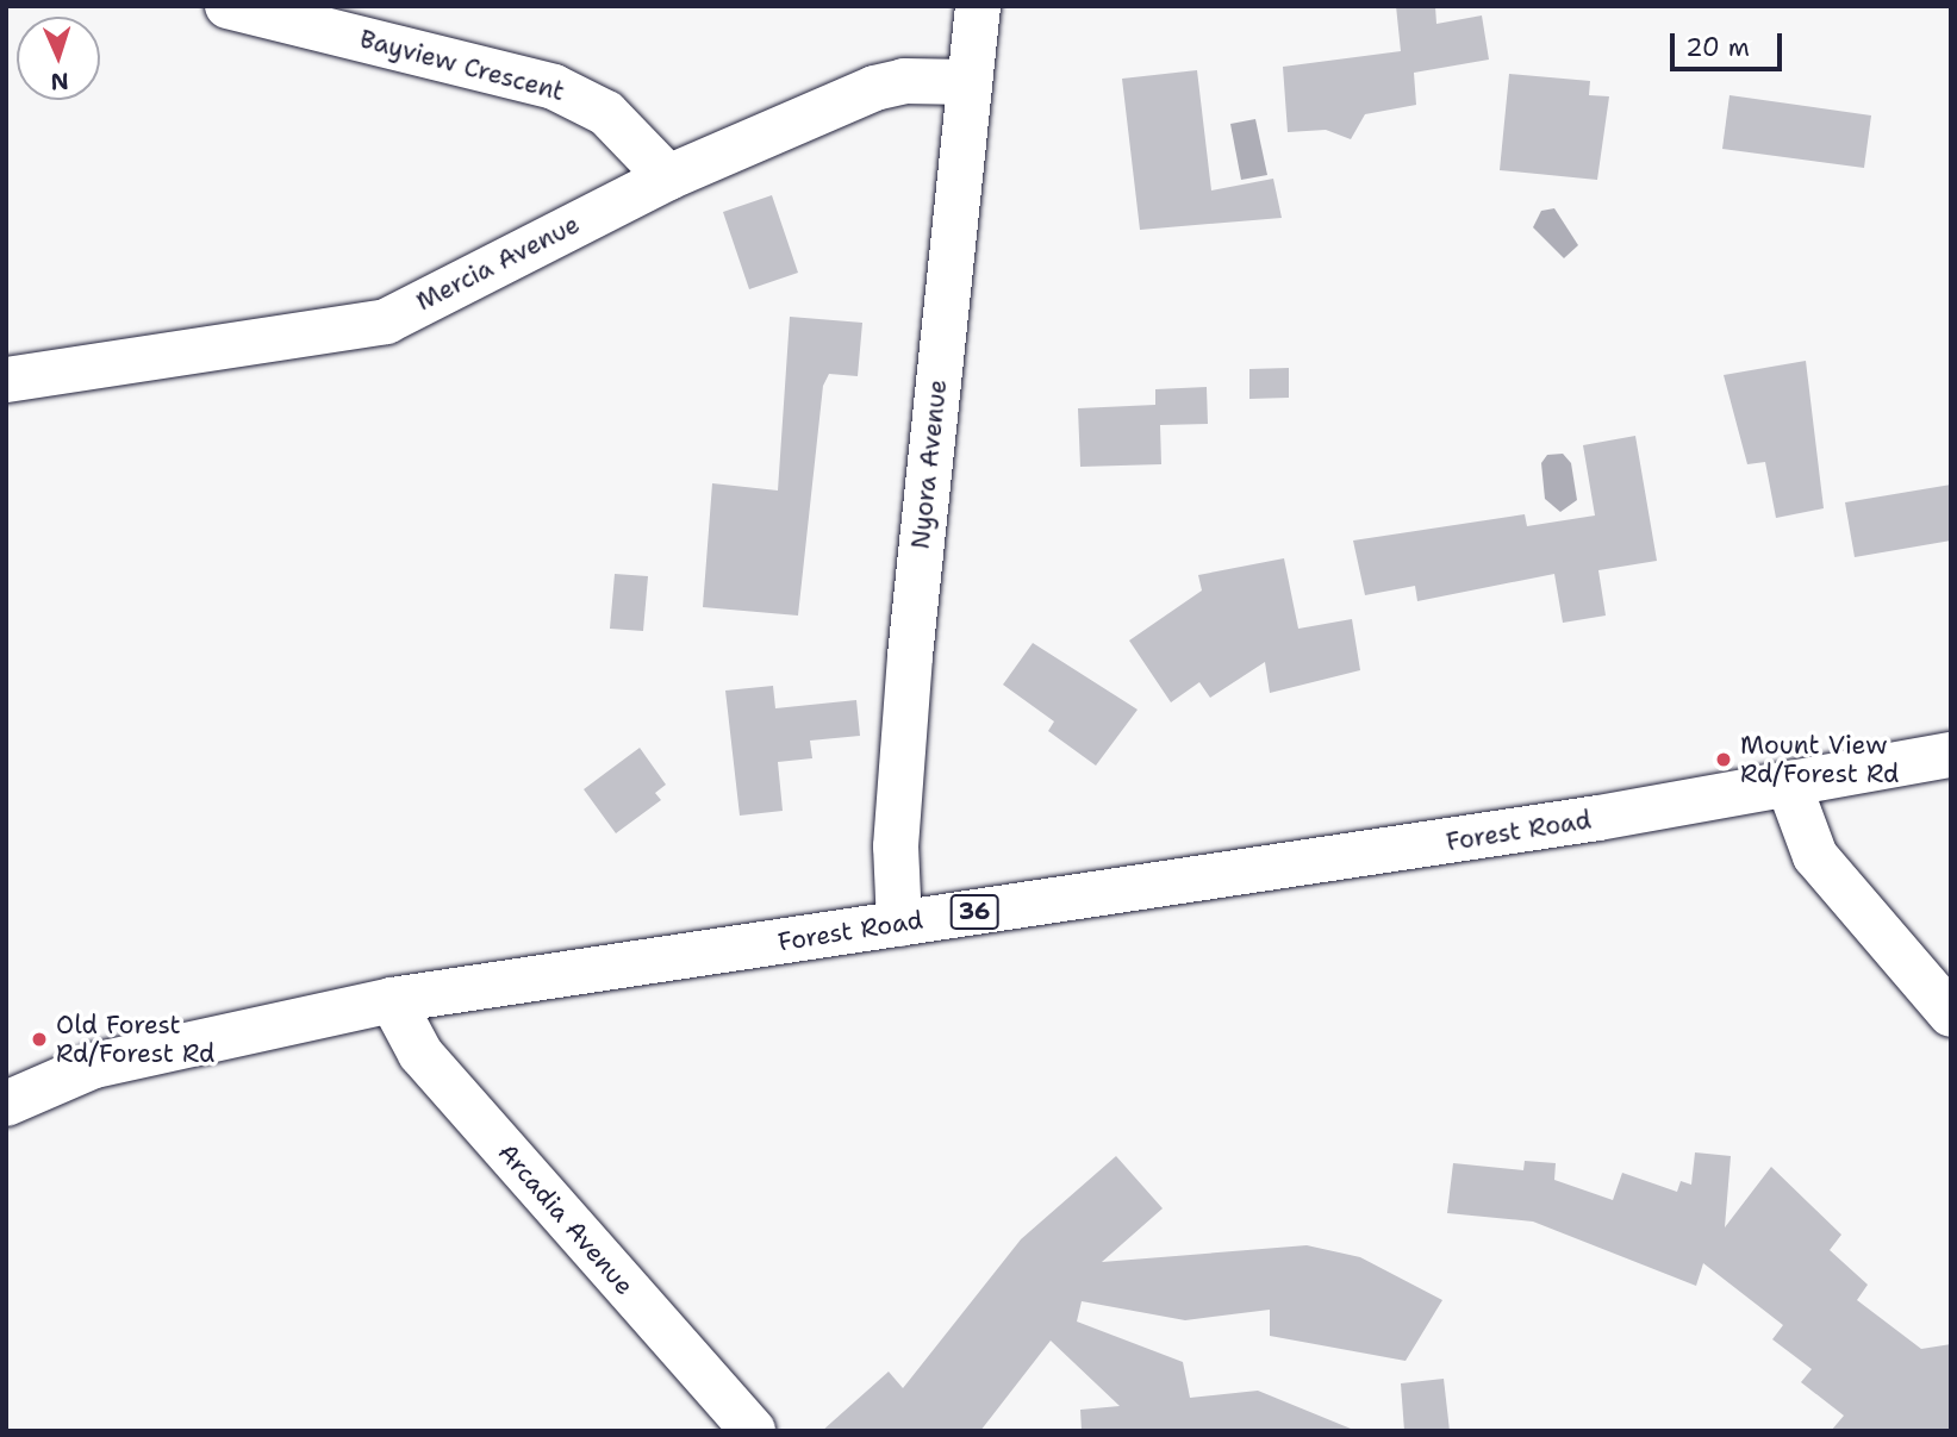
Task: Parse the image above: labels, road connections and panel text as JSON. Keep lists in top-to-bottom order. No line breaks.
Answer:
{"streets":{"street":["Bayview Crescent","Mercia Avenue","Nyora Avenue","Forest Road","36","Arcadia Avenue"]},"crossings":[["Bayview Crescent","Mercia Avenue"],["Mercia Avenue","Nyora Avenue"],["Nyora Avenue","Forest Road"],["Forest Road","Arcadia Avenue"]],"places":["Mount View Rd/Forest Rd","Old Forest Rd/Forest Rd"],"scale_bar":"20 m","north":"bottom"}
